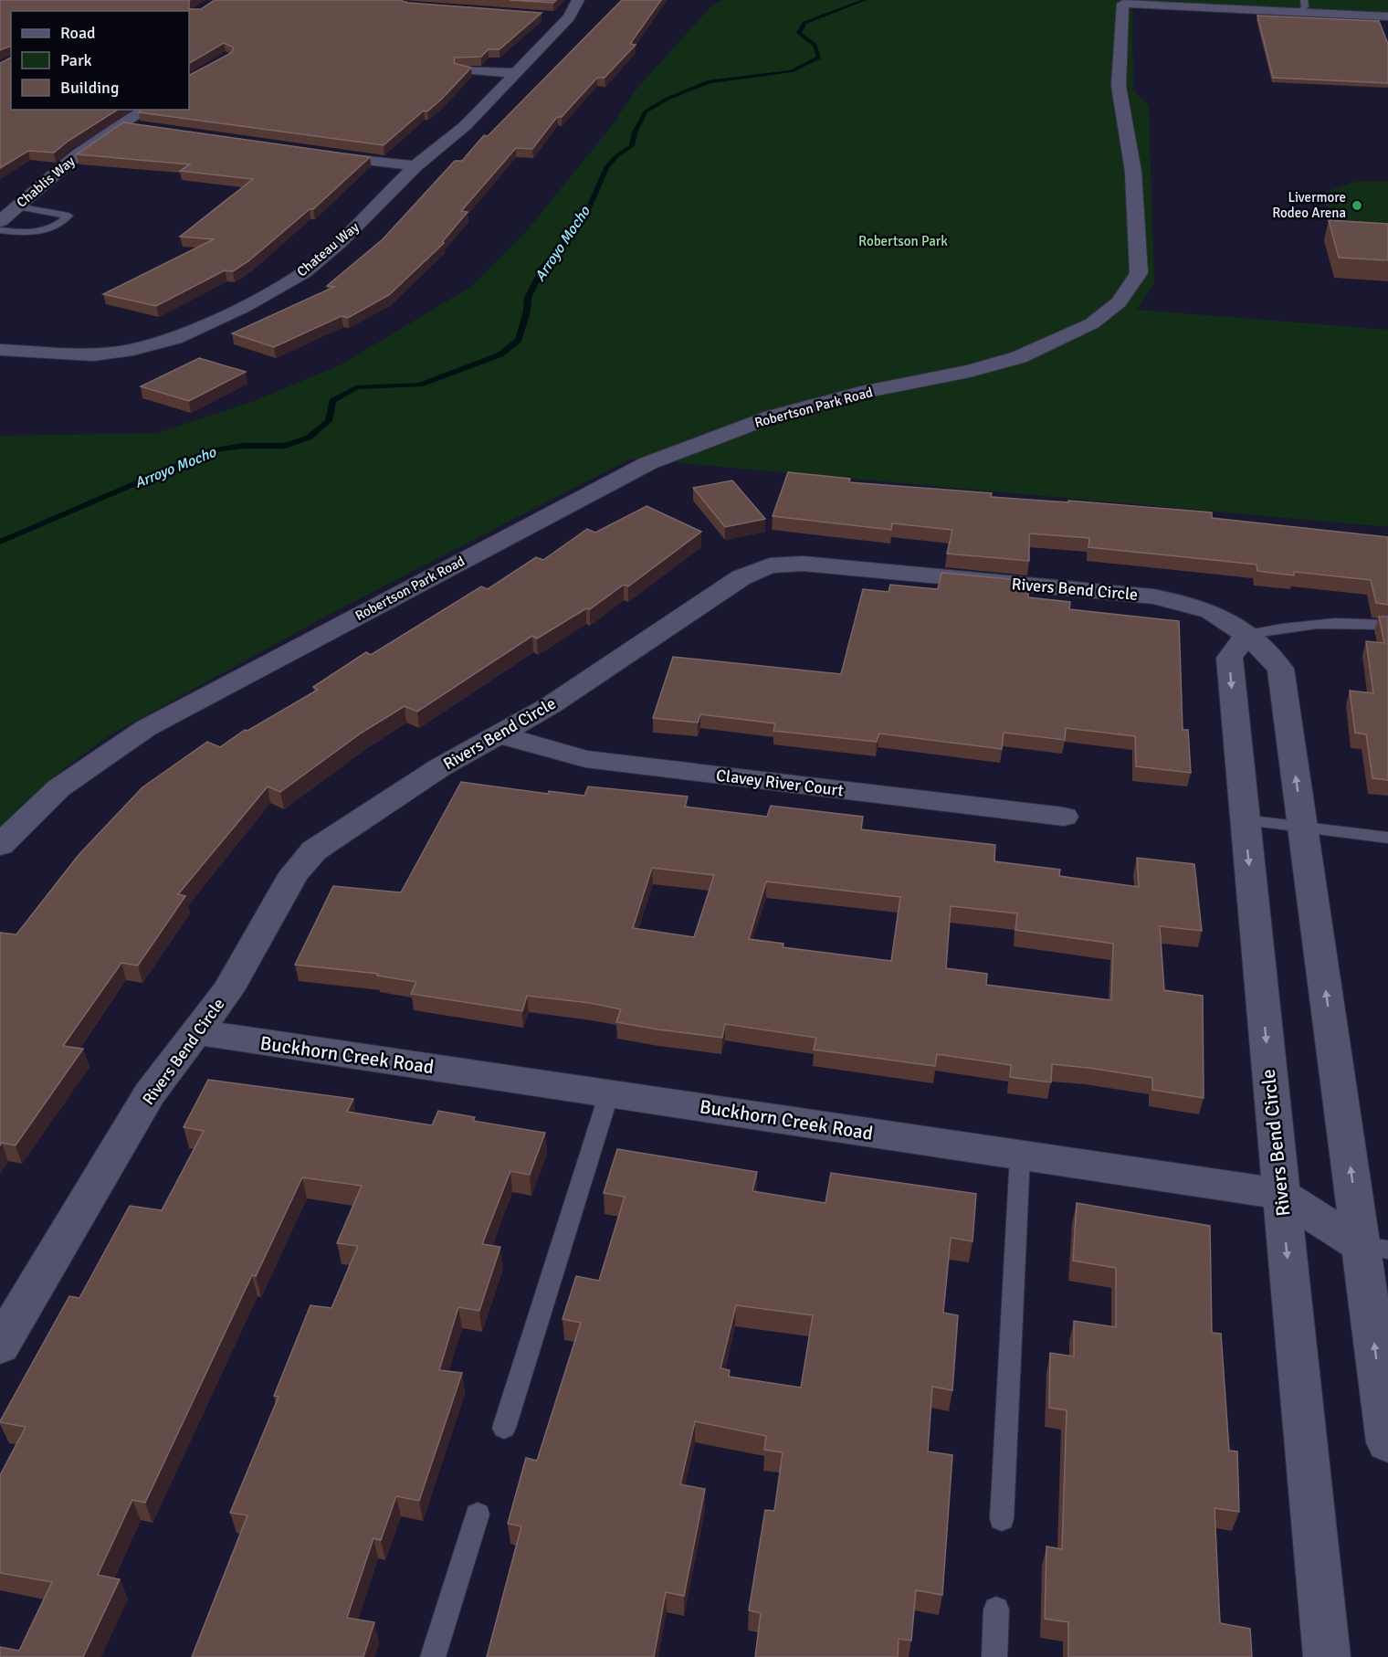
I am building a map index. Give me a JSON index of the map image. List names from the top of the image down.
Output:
{
  "streets": {
    "street": [
      "Chablis Way",
      "Chateau Way",
      "Robertson Park Road",
      "Rivers Bend Circle",
      "Clavey River Court",
      "Buckhorn Creek Road"
    ]
  },
  "crossings": [
    ["Rivers Bend Circle", "Clavey River Court"],
    ["Rivers Bend Circle", "Buckhorn Creek Road"]
  ],
  "water": ["Arroyo Mocho"],
  "parks": ["Robertson Park"],
  "places": ["Livermore Rodeo Arena"],
  "legend": ["Road", "Park", "Building"]
}
